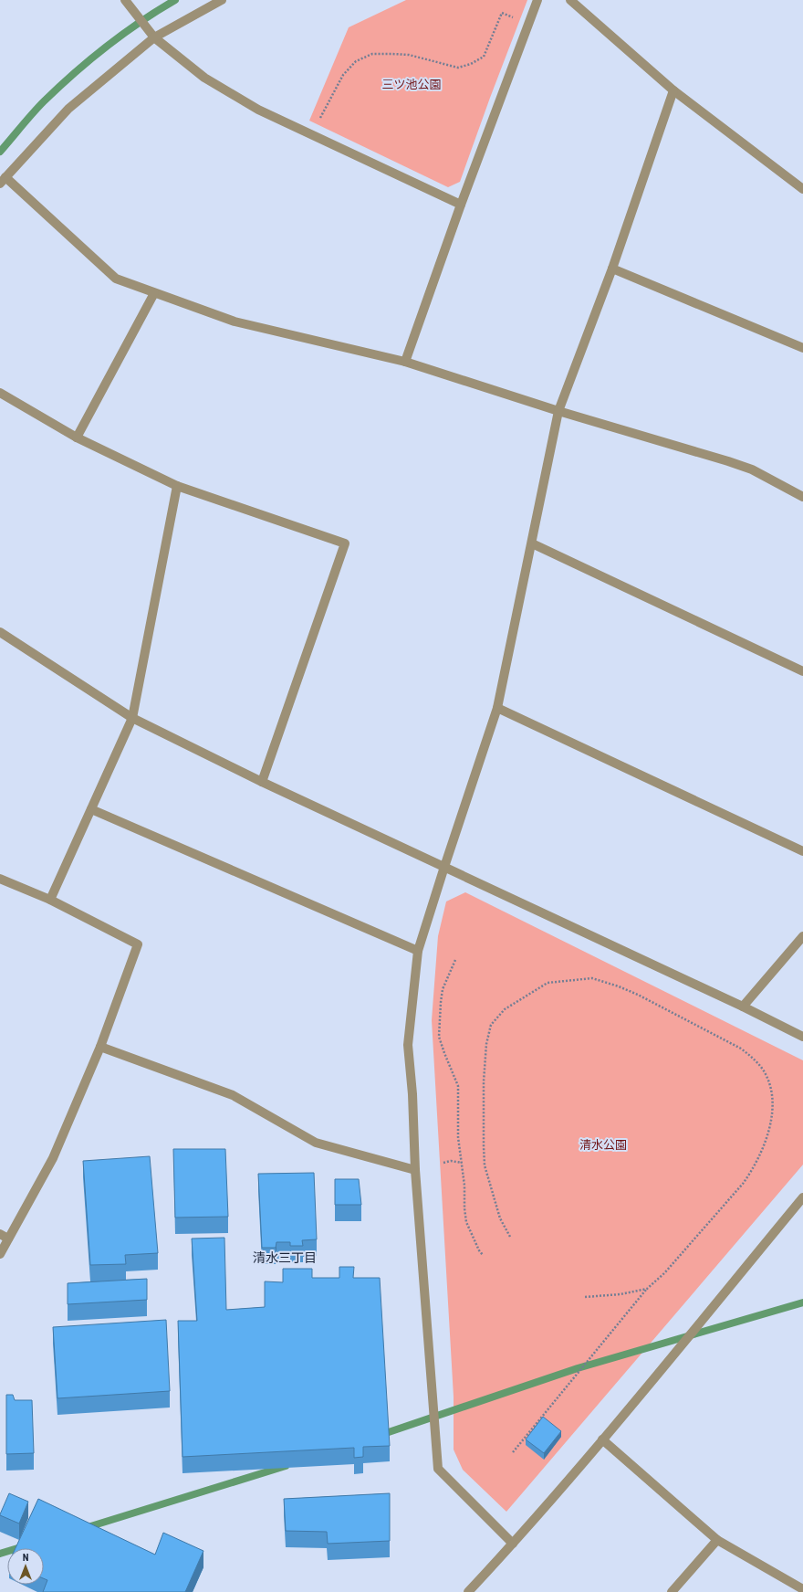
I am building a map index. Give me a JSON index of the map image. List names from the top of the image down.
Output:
{
  "districts": ["清水三丁目"],
  "parks": ["三ツ池公園", "清水公園"],
  "north": "top"
}
